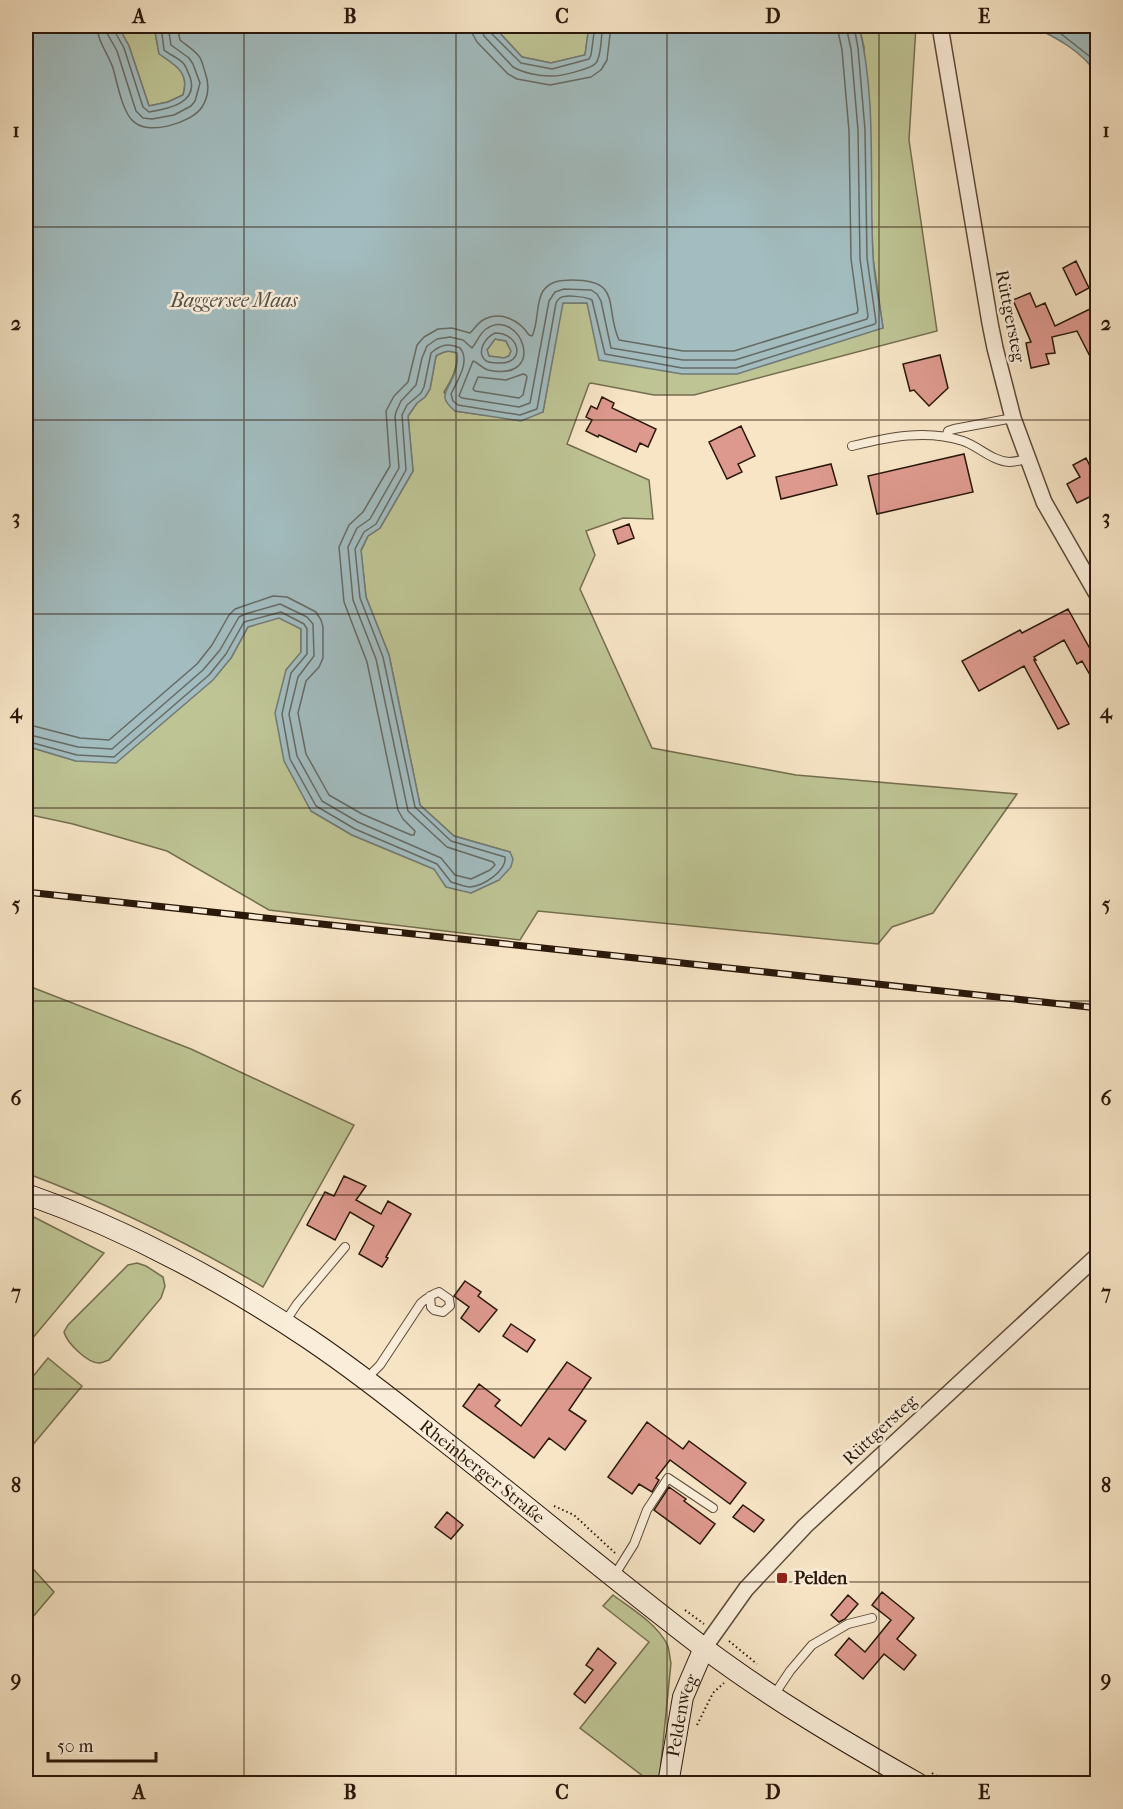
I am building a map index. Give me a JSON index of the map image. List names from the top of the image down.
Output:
{
  "streets": {
    "main road": ["Rheinberger Straße", "Peldenweg"],
    "street": ["Rüttgersteg"]
  },
  "crossings": [
    ["Rüttgersteg", "Rheinberger Straße"],
    ["Rüttgersteg", "Peldenweg"],
    ["Rheinberger Straße", "Peldenweg"]
  ],
  "water": ["Baggersee Maas"],
  "places": {
    "transit": ["Pelden"]
  },
  "scale_bar": "50 m",
  "grid": {
    "columns": [
      "A",
      "B",
      "C",
      "D",
      "E"
    ],
    "rows": [
      "1",
      "2",
      "3",
      "4",
      "5",
      "6",
      "7",
      "8",
      "9"
    ]
  }
}
